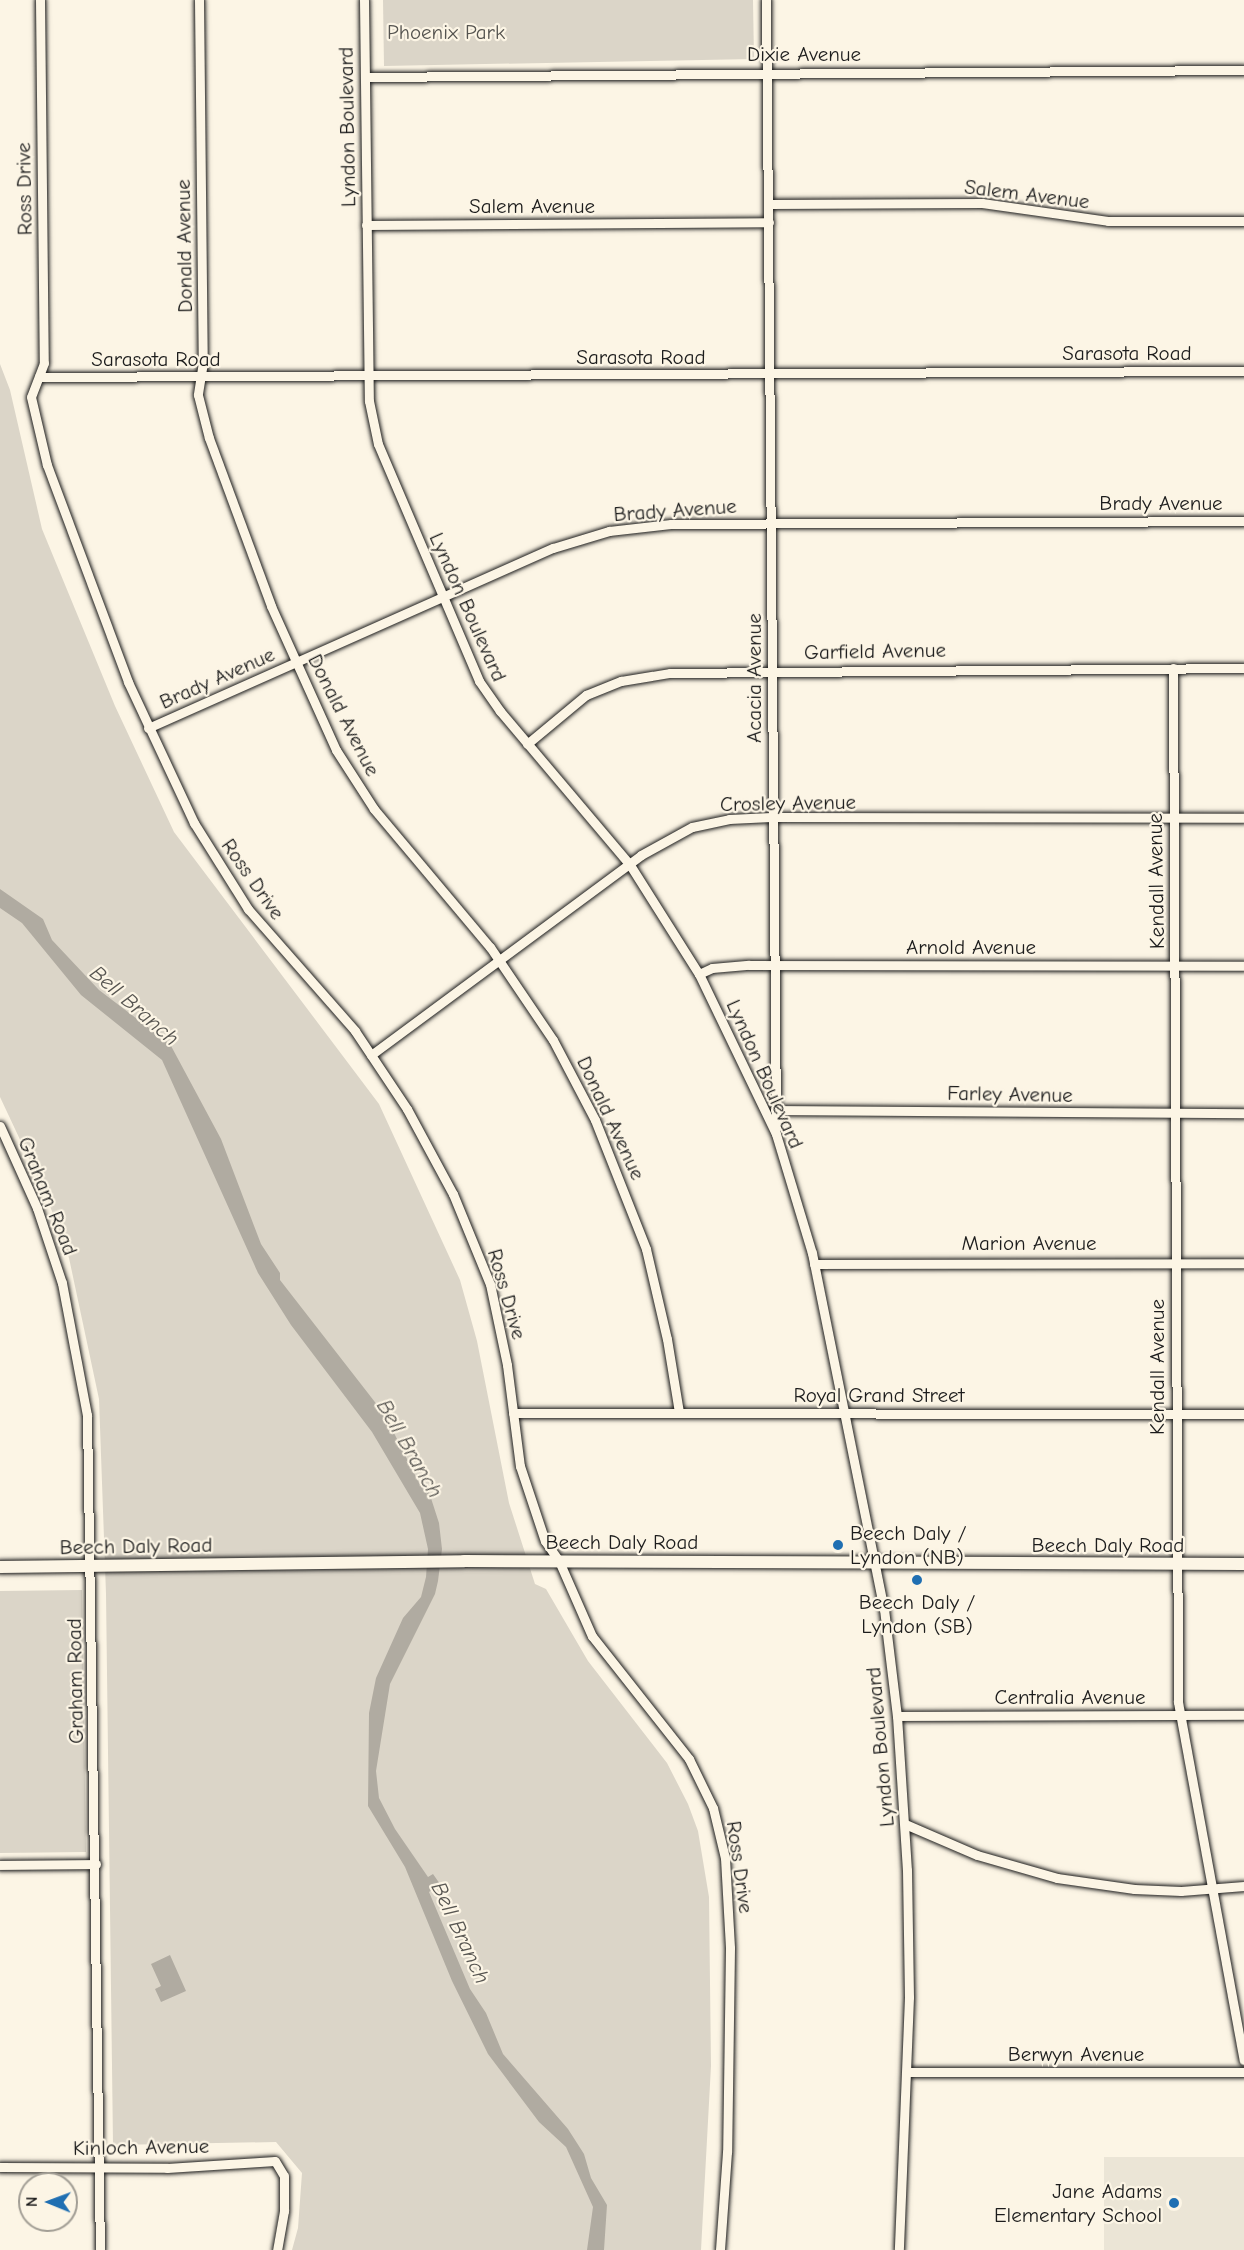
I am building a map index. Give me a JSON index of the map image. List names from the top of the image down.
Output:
{
  "streets": {
    "main road": ["Beech Daly Road"],
    "street": [
      "Dixie Avenue",
      "Lyndon Boulevard",
      "Ross Drive",
      "Salem Avenue",
      "Donald Avenue",
      "Sarasota Road",
      "Brady Avenue",
      "Garfield Avenue",
      "Acacia Avenue",
      "Crosley Avenue",
      "Kendall Avenue",
      "Arnold Avenue",
      "Farley Avenue",
      "Graham Road",
      "Marion Avenue",
      "Royal Grand Street",
      "Centralia Avenue",
      "Berwyn Avenue",
      "Kinloch Avenue"
    ]
  },
  "crossings": [
    ["Dixie Avenue", "Lyndon Boulevard"],
    ["Lyndon Boulevard", "Salem Avenue"],
    ["Lyndon Boulevard", "Sarasota Road"],
    ["Lyndon Boulevard", "Brady Avenue"],
    ["Lyndon Boulevard", "Garfield Avenue"],
    ["Lyndon Boulevard", "Acacia Avenue"],
    ["Lyndon Boulevard", "Crosley Avenue"],
    ["Lyndon Boulevard", "Arnold Avenue"],
    ["Lyndon Boulevard", "Marion Avenue"],
    ["Lyndon Boulevard", "Royal Grand Street"],
    ["Lyndon Boulevard", "Beech Daly Road"],
    ["Lyndon Boulevard", "Centralia Avenue"],
    ["Lyndon Boulevard", "Berwyn Avenue"],
    ["Ross Drive", "Sarasota Road"],
    ["Ross Drive", "Brady Avenue"],
    ["Ross Drive", "Crosley Avenue"],
    ["Ross Drive", "Royal Grand Street"],
    ["Ross Drive", "Beech Daly Road"],
    ["Salem Avenue", "Acacia Avenue"],
    ["Donald Avenue", "Sarasota Road"],
    ["Donald Avenue", "Brady Avenue"],
    ["Donald Avenue", "Crosley Avenue"],
    ["Donald Avenue", "Royal Grand Street"],
    ["Sarasota Road", "Acacia Avenue"],
    ["Brady Avenue", "Acacia Avenue"],
    ["Garfield Avenue", "Acacia Avenue"],
    ["Garfield Avenue", "Kendall Avenue"],
    ["Acacia Avenue", "Crosley Avenue"],
    ["Acacia Avenue", "Arnold Avenue"],
    ["Acacia Avenue", "Farley Avenue"],
    ["Crosley Avenue", "Kendall Avenue"],
    ["Kendall Avenue", "Arnold Avenue"],
    ["Kendall Avenue", "Farley Avenue"],
    ["Kendall Avenue", "Marion Avenue"],
    ["Kendall Avenue", "Royal Grand Street"],
    ["Kendall Avenue", "Beech Daly Road"],
    ["Kendall Avenue", "Centralia Avenue"],
    ["Graham Road", "Beech Daly Road"],
    ["Graham Road", "Kinloch Avenue"]
  ],
  "water": ["Bell Branch"],
  "parks": ["Phoenix Park"],
  "places": ["Beech Daly / Lyndon (NB)", "Beech Daly / Lyndon (SB)", "Jane Adams Elementary School"],
  "north": "left"
}
